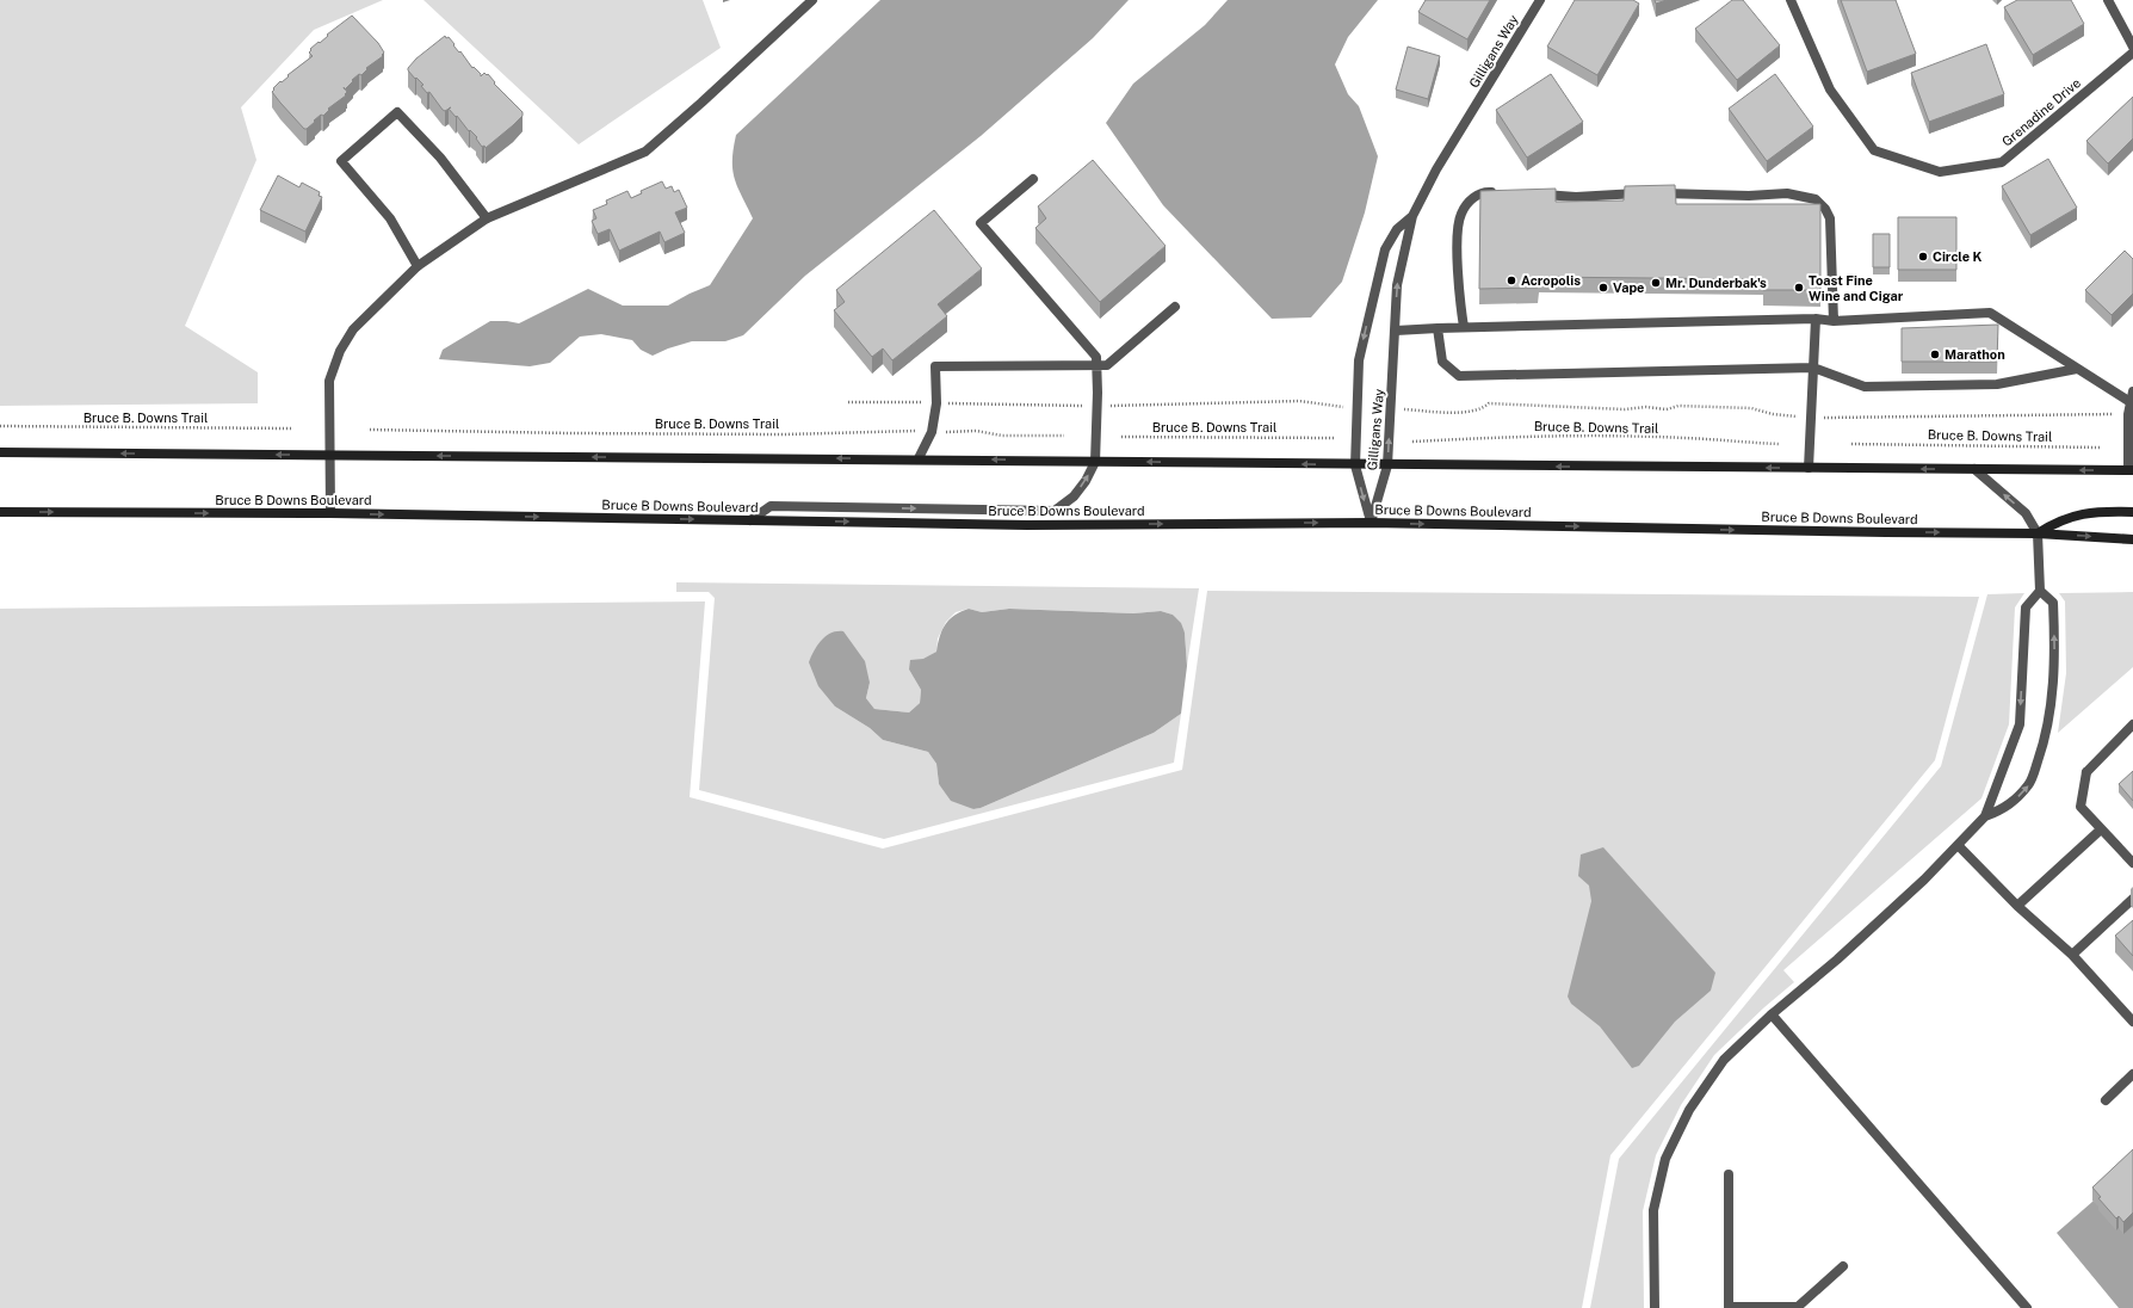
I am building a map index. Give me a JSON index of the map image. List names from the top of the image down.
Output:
{
  "streets": {
    "main road": ["Bruce B Downs Boulevard"],
    "street": ["Gilligans Way", "Grenadine Drive"],
    "path": ["Bruce B. Downs Trail"]
  },
  "crossings": [
    ["Gilligans Way", "Bruce B Downs Boulevard"]
  ],
  "places": [
    "Circle K",
    "Acropolis",
    "Mr. Dunderbak's",
    "Vape",
    "Toast Fine Wine and Cigar",
    "Marathon"
  ]
}
